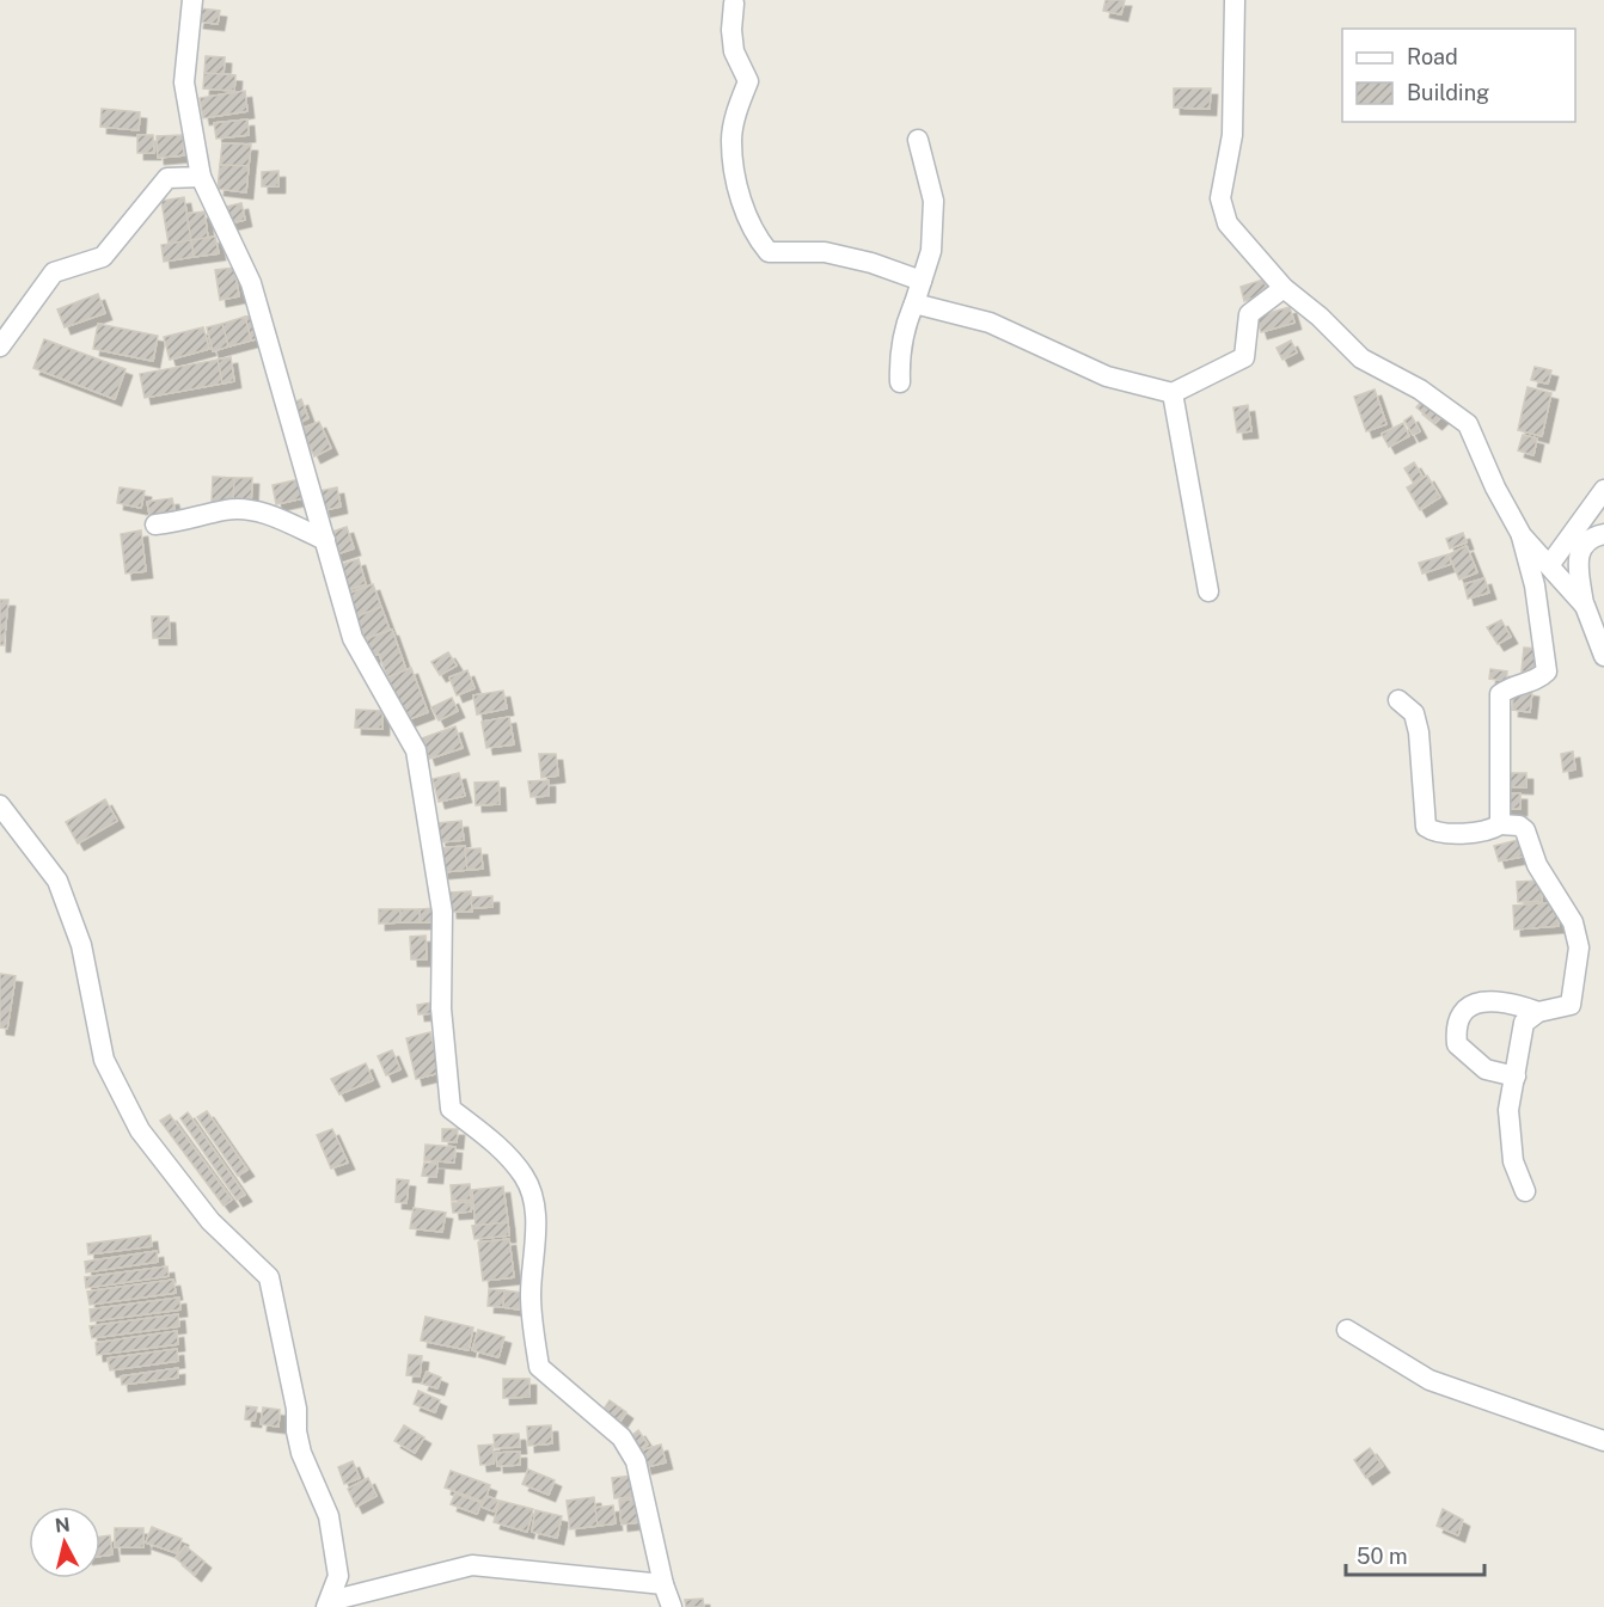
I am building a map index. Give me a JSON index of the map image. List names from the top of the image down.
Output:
{
  "legend": ["Road", "Building"],
  "scale_bar": "50 m",
  "north": "top"
}
